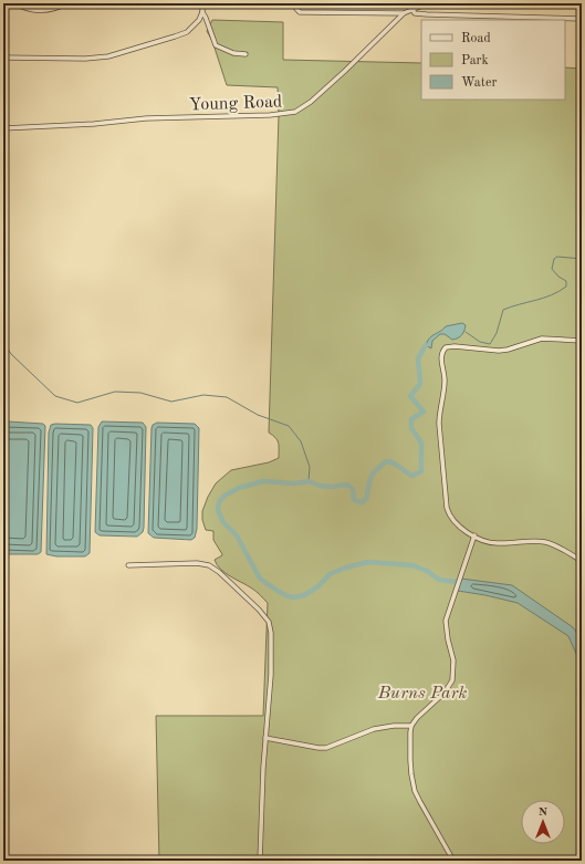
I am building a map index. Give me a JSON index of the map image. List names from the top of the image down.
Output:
{
  "streets": {
    "street": ["Young Road"]
  },
  "parks": ["Burns Park"],
  "legend": ["Road", "Park", "Water"],
  "north": "top"
}
